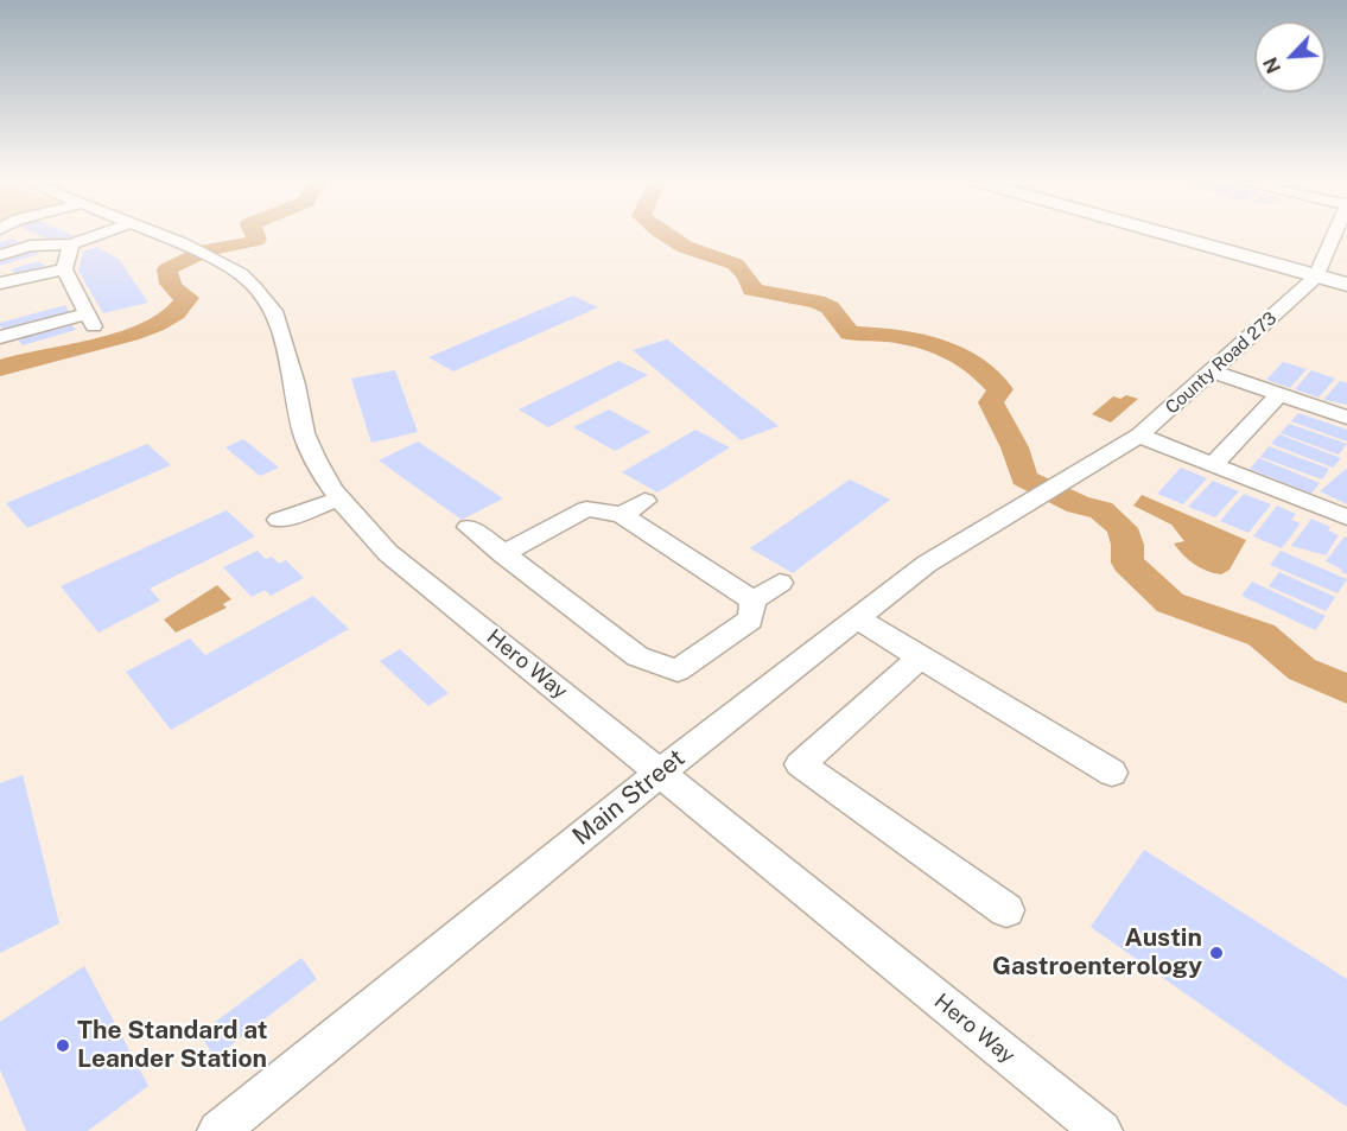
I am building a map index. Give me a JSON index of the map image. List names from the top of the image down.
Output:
{
  "streets": {
    "street": ["County Road 273", "Hero Way", "Main Street"]
  },
  "crossings": [
    ["County Road 273", "Main Street"],
    ["Hero Way", "Main Street"]
  ],
  "places": ["Austin Gastroenterology", "The Standard at Leander Station"],
  "north": "bottom left"
}
